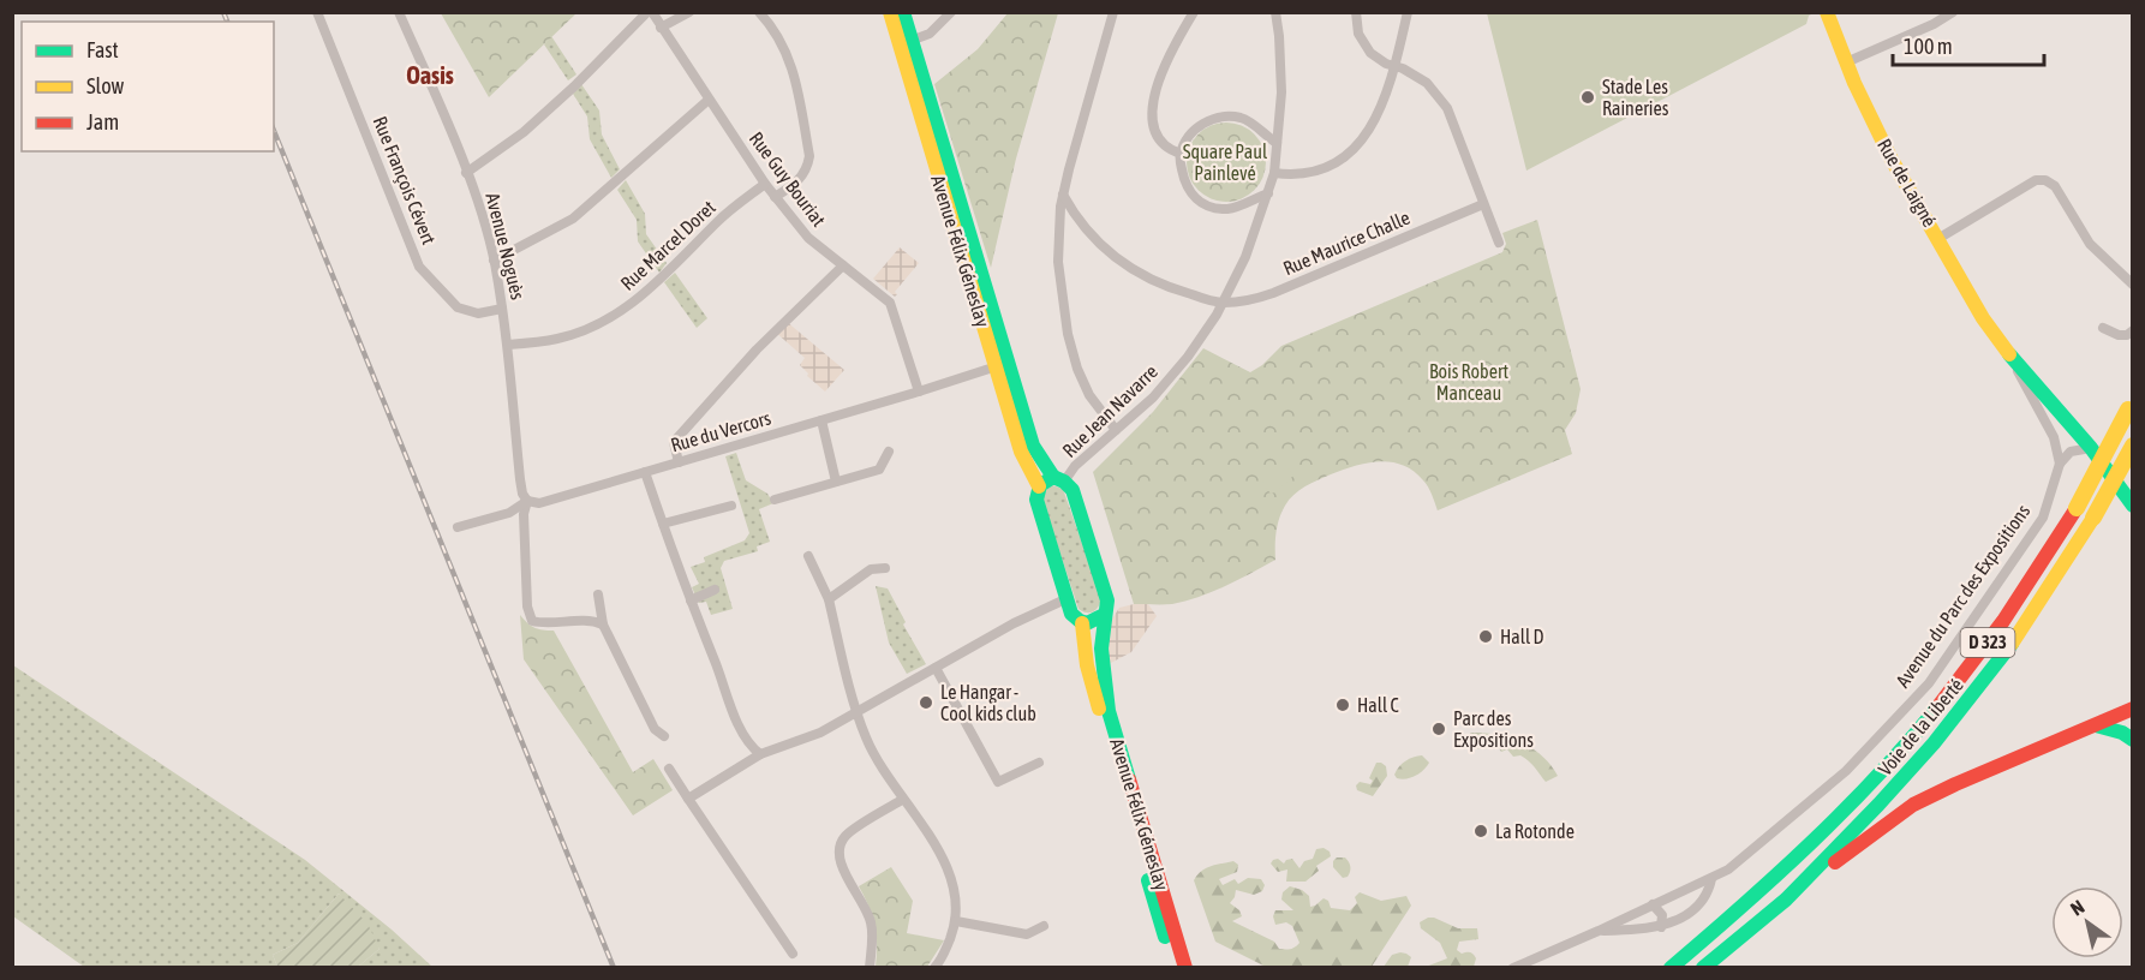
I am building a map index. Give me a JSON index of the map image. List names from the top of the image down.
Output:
{
  "streets": {
    "main road": [
      "Rue de Laigné",
      "Avenue Félix Géneslay",
      "D 323",
      "Voie de la Liberté"
    ],
    "street": [
      "Rue Guy Bouriat",
      "Rue François Cévert",
      "Rue Maurice Challe",
      "Rue Marcel Doret",
      "Avenue Noguès",
      "Rue Jean Navarre",
      "Rue du Vercors",
      "Avenue du Parc des Expositions"
    ]
  },
  "crossings": [
    ["Rue Guy Bouriat", "Rue Marcel Doret"],
    ["Rue Guy Bouriat", "Rue du Vercors"],
    ["Rue François Cévert", "Avenue Noguès"],
    ["Rue Maurice Challe", "Rue Jean Navarre"],
    ["Rue Marcel Doret", "Avenue Noguès"],
    ["Avenue Noguès", "Rue du Vercors"],
    ["Avenue Félix Géneslay", "Rue Jean Navarre"],
    ["Avenue Félix Géneslay", "Rue du Vercors"]
  ],
  "districts": ["Oasis"],
  "parks": ["Square Paul Painlevé", "Bois Robert Manceau"],
  "places": [
    "Stade Les Raineries",
    "Hall D",
    "Le Hangar - Cool kids club",
    "Hall C",
    "Parc des Expositions",
    "La Rotonde"
  ],
  "legend": ["Fast", "Slow", "Jam"],
  "scale_bar": "100 m",
  "north": "top left"
}
